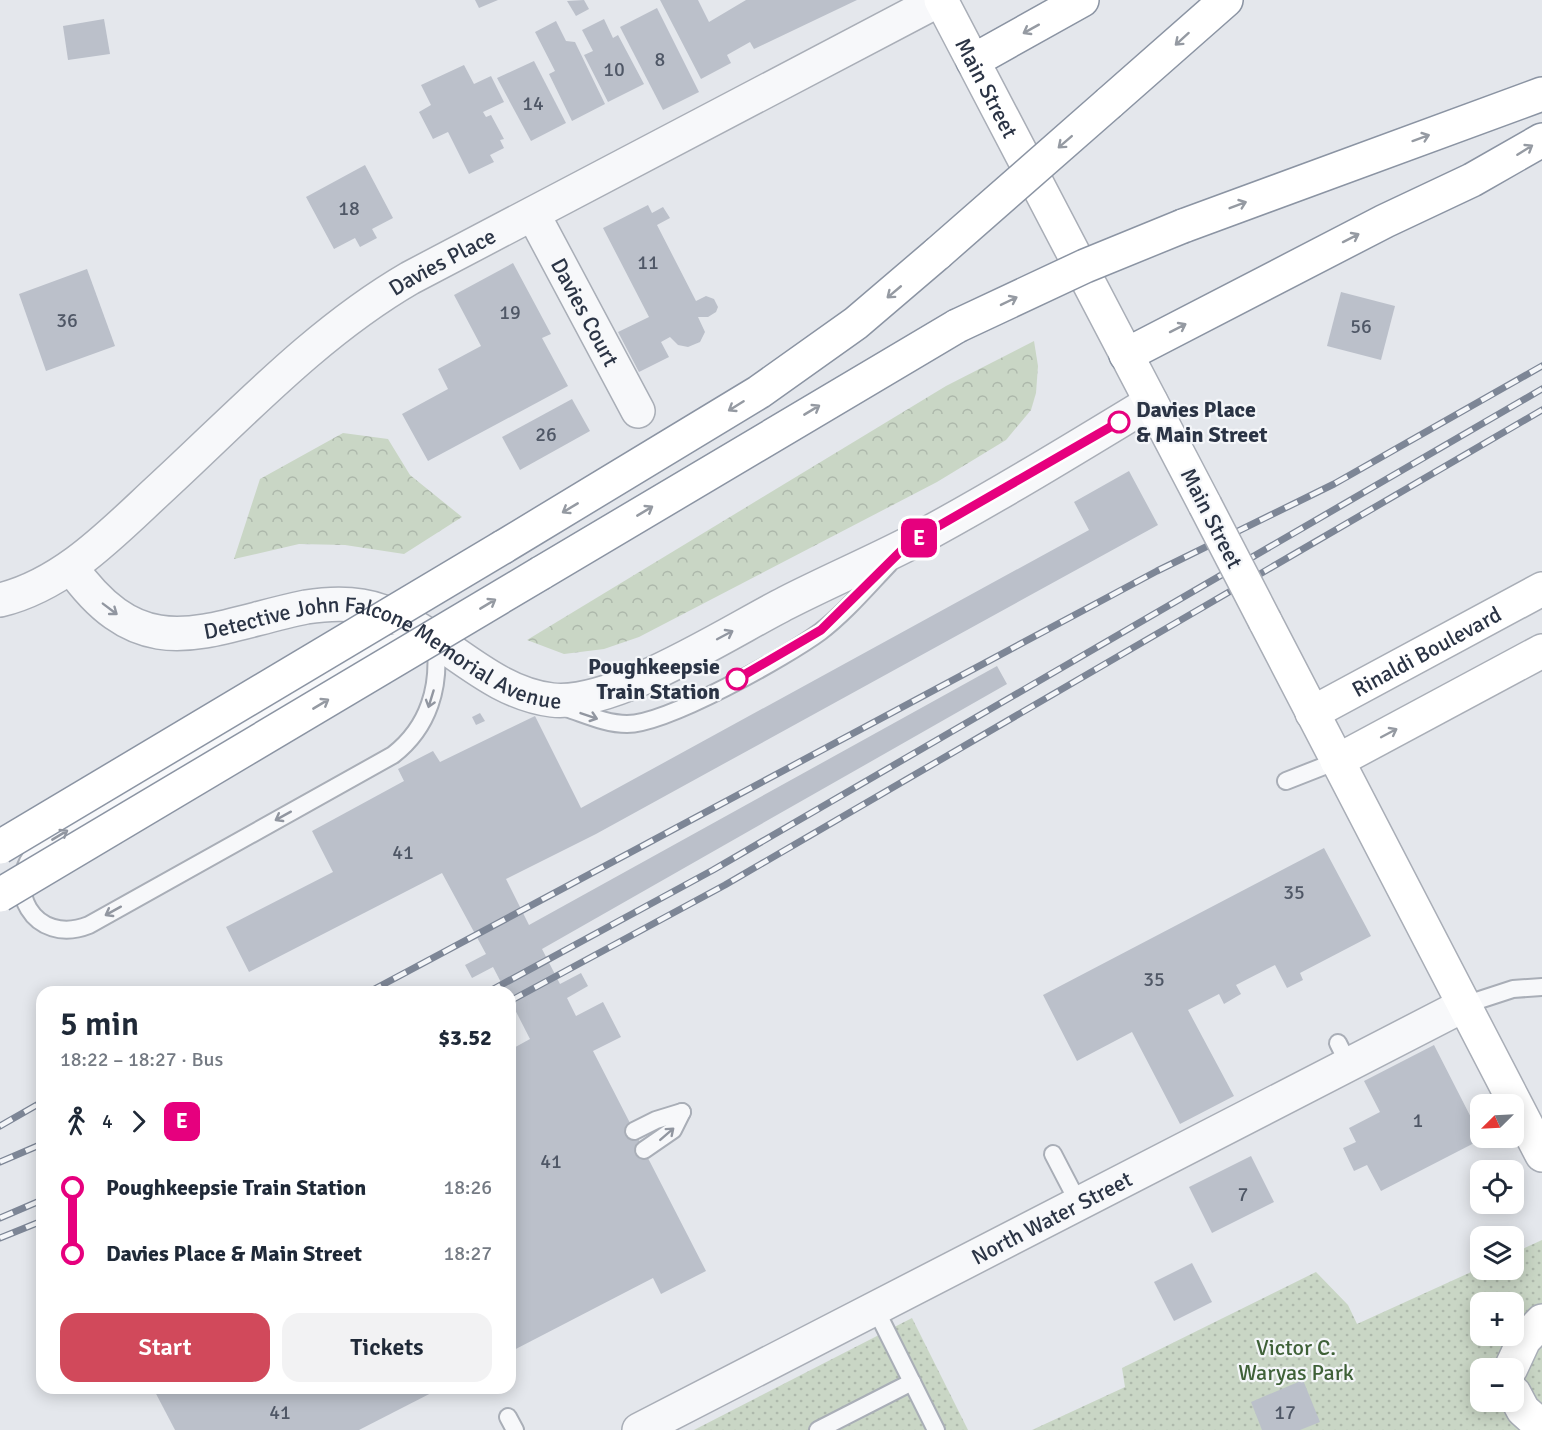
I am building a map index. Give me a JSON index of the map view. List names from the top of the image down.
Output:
{
  "streets": {
    "main road": ["Main Street", "Rinaldi Boulevard"],
    "street": [
      "Davies Place",
      "Davies Court",
      "Detective John Falcone Memorial Avenue",
      "North Water Street"
    ]
  },
  "crossings": [
    ["Main Street", "Davies Place"],
    ["Main Street", "Rinaldi Boulevard"],
    ["Main Street", "Detective John Falcone Memorial Avenue"],
    ["Main Street", "North Water Street"],
    ["Davies Place", "Davies Court"],
    ["Davies Place", "Detective John Falcone Memorial Avenue"]
  ],
  "one_way": ["Detective John Falcone Memorial Avenue"],
  "parks": ["Victor C. Waryas Park"],
  "places": ["Davies Place & Main Street", "Poughkeepsie Train Station"],
  "lines": ["bus line E"],
  "house_numbers": [
    "8",
    "10",
    "14",
    "18",
    "11",
    "19",
    "36",
    "56",
    "26",
    "41",
    "35",
    "35",
    "1",
    "41",
    "7",
    "41",
    "17"
  ],
  "north": "bottom left",
  "page": {
    "on_map": "E",
    "heading": ["5 min", "18:22 – 18:27 · Bus", "$3.52"],
    "legs": ["4", "E"],
    "map_buttons": ["+", "−"],
    "list": [
      {
        "name": "Poughkeepsie Train Station",
        "value": "18:26"
      },
      {
        "name": "Davies Place & Main Street",
        "value": "18:27"
      }
    ],
    "buttons": ["Start", "Tickets"]
  }
}
